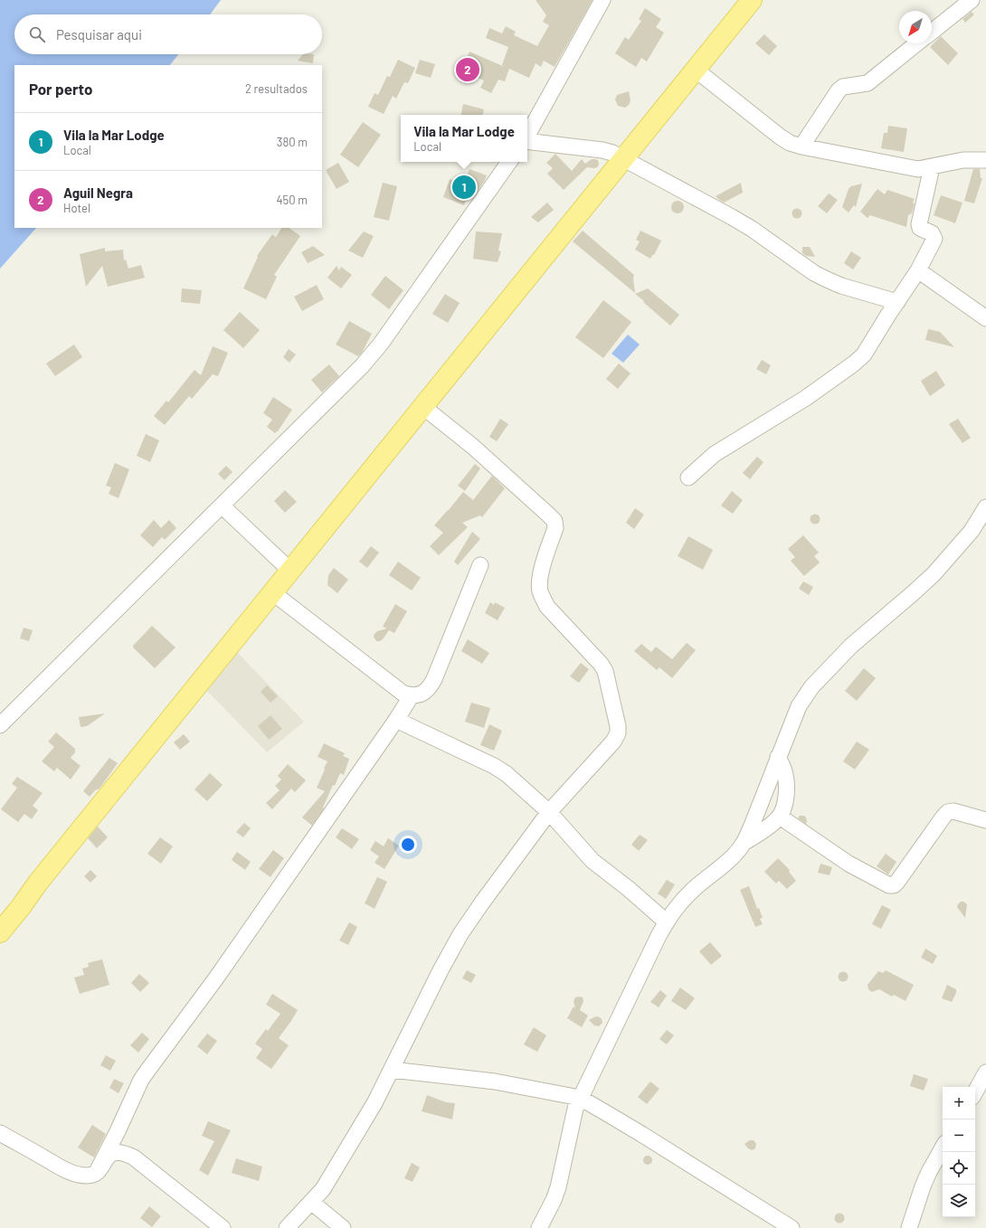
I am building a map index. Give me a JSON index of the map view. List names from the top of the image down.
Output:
{
  "north": "bottom left",
  "page": {
    "search": "Pesquisar aqui",
    "pins": ["2", "1"],
    "heading": ["Por perto", "2 resultados"],
    "list": [
      {
        "mark": "1",
        "name": "Vila la Mar Lodge",
        "note": "Local",
        "value": "380 m"
      },
      {
        "mark": "2",
        "name": "Aguil Negra",
        "note": "Hotel",
        "value": "450 m"
      }
    ],
    "popup": ["Vila la Mar Lodge", "Local"],
    "map_buttons": ["+", "−"]
  }
}
